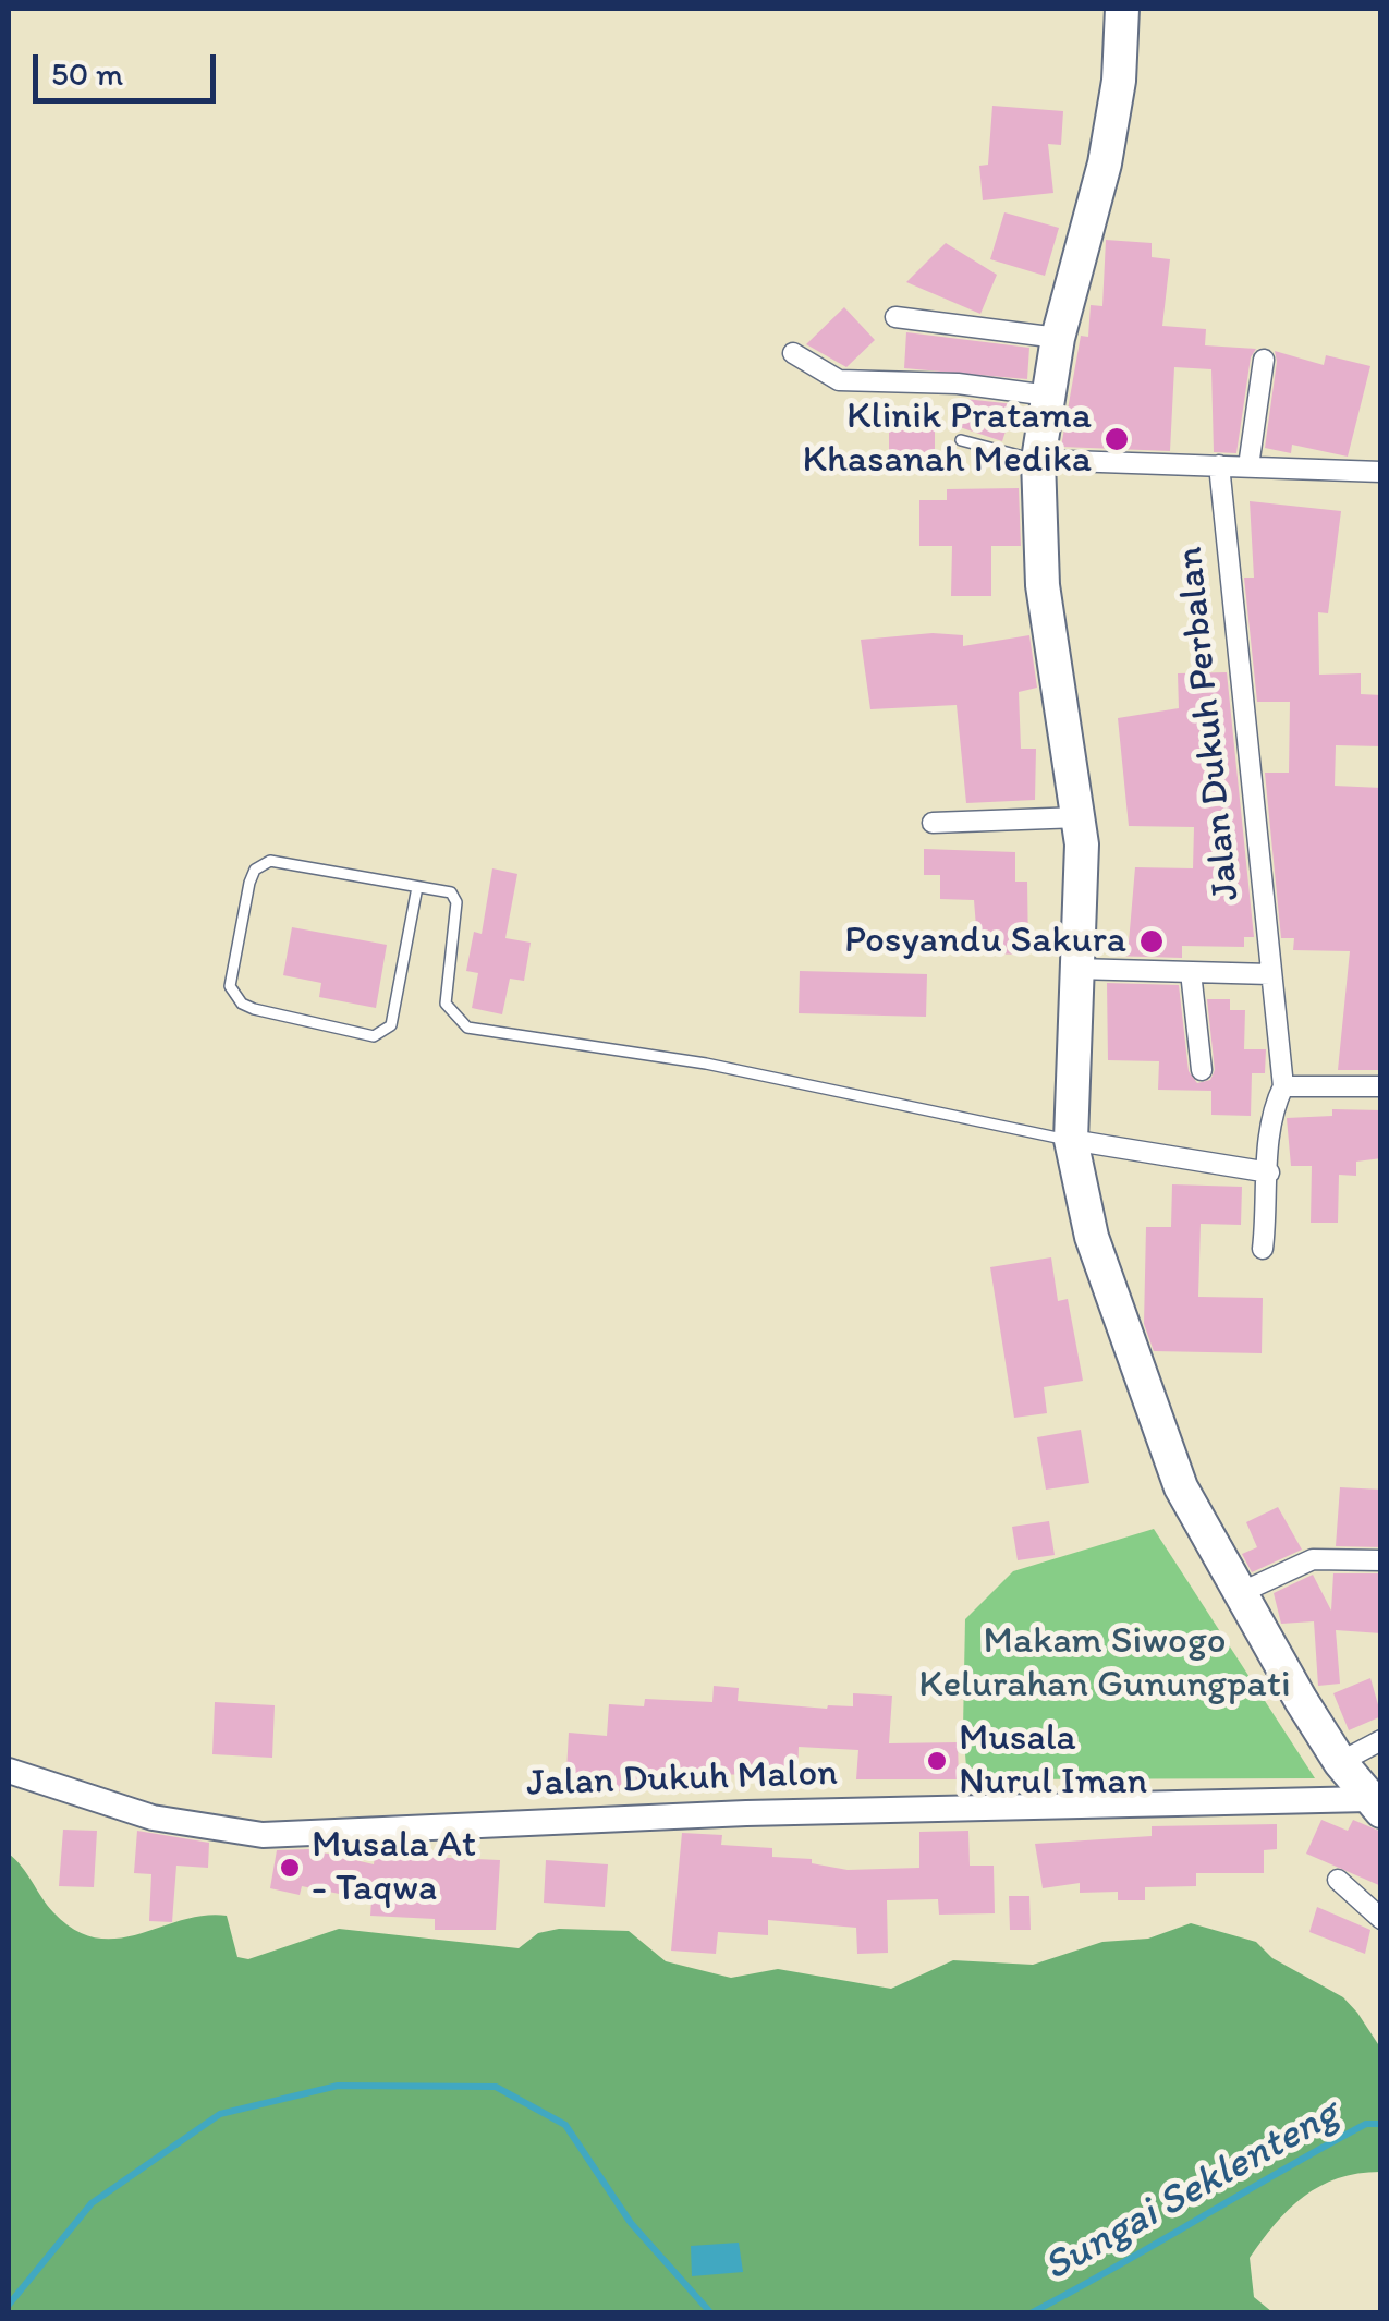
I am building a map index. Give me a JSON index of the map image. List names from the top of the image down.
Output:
{
  "streets": {
    "street": ["Jalan Dukuh Perbalan", "Jalan Dukuh Malon"]
  },
  "water": ["Sungai Seklenteng"],
  "parks": ["Makam Siwogo Kelurahan Gunungpati"],
  "places": [
    "Klinik Pratama Khasanah Medika",
    "Posyandu Sakura",
    "Musala Nurul Iman",
    "Musala At - Taqwa"
  ],
  "scale_bar": "50 m"
}
